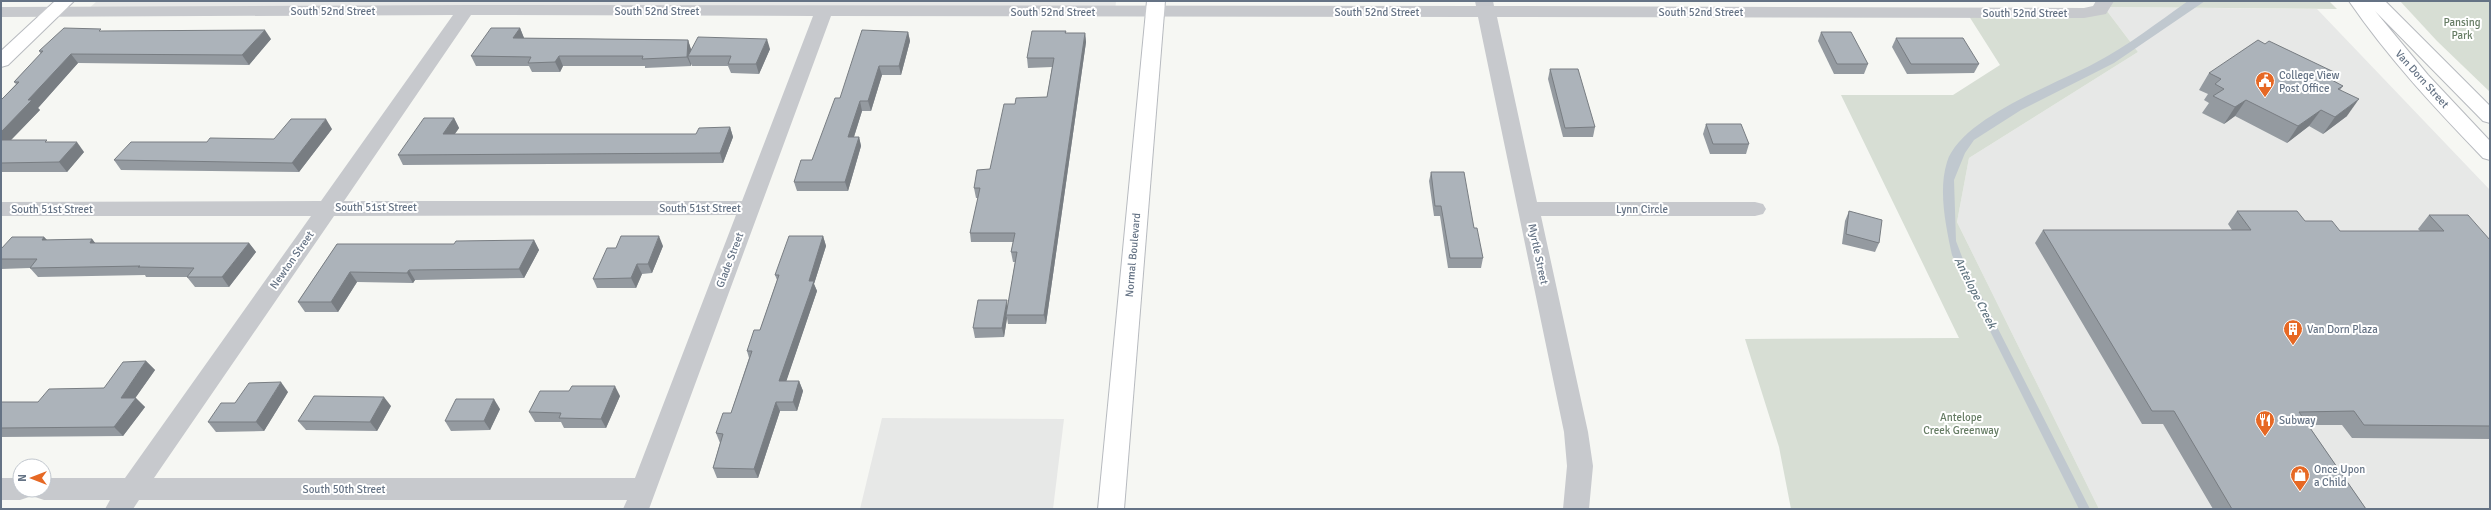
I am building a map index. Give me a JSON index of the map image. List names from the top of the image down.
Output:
{
  "streets": {
    "main road": ["Van Dorn Street", "Normal Boulevard"],
    "street": [
      "South 52nd Street",
      "South 51st Street",
      "Lynn Circle",
      "Myrtle Street",
      "Newton Street",
      "Glade Street",
      "South 50th Street"
    ]
  },
  "crossings": [
    ["South 52nd Street", "Myrtle Street"],
    ["South 52nd Street", "Normal Boulevard"],
    ["South 52nd Street", "Newton Street"],
    ["South 52nd Street", "Glade Street"],
    ["South 51st Street", "Newton Street"],
    ["South 51st Street", "Glade Street"],
    ["Lynn Circle", "Myrtle Street"],
    ["Newton Street", "South 50th Street"],
    ["Glade Street", "South 50th Street"]
  ],
  "water": ["Antelope Creek"],
  "parks": ["Pansing Park", "Antelope Creek Greenway"],
  "places": {
    "public building": ["College View Post Office"],
    "building": ["Van Dorn Plaza"],
    "restaurant": ["Subway"],
    "shop": ["Once Upon a Child"]
  },
  "north": "left"
}
